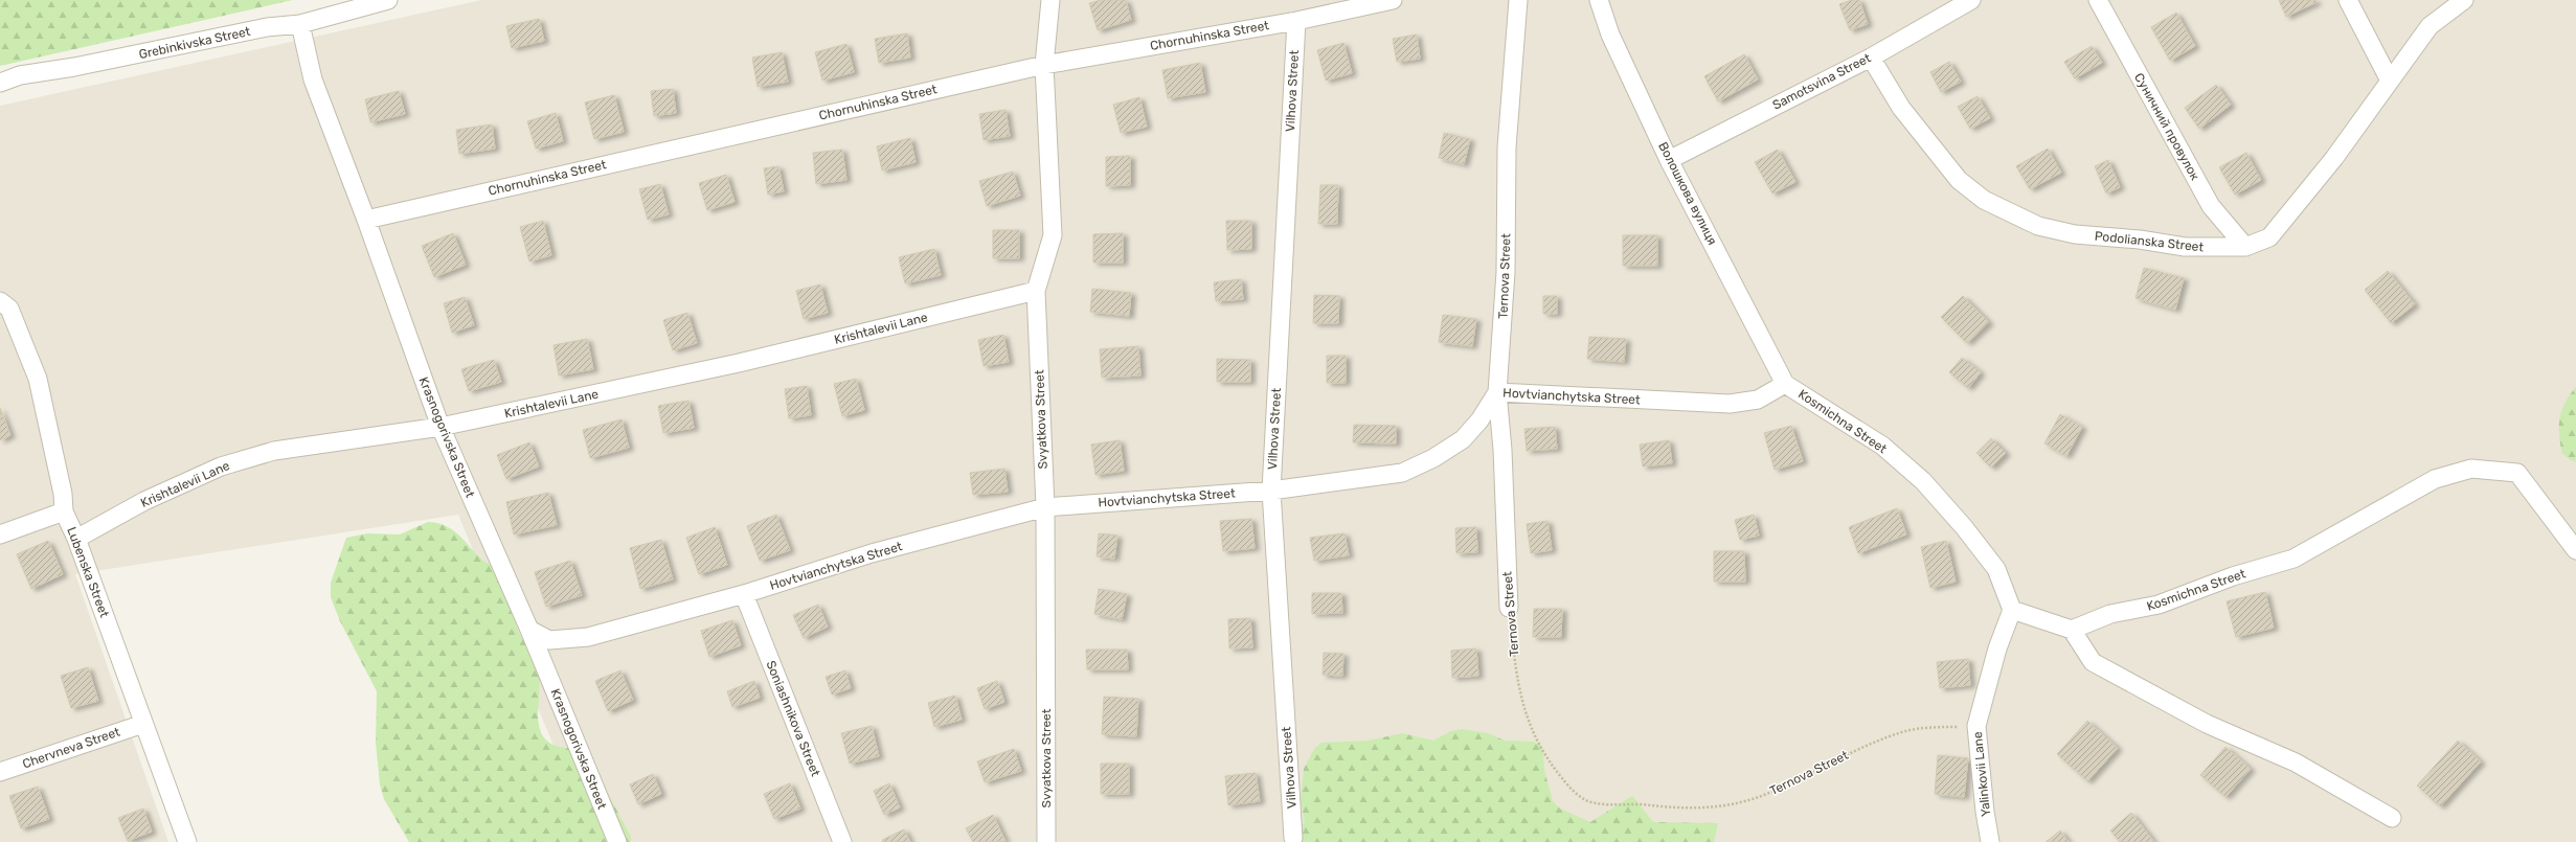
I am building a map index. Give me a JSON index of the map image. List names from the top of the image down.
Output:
{
  "streets": {
    "street": [
      "Chornuhinska Street",
      "Grebinkivska Street",
      "Samotsvina Street",
      "Vilhova Street",
      "Суничний провулок",
      "Волошкова вулиця",
      "Podolianska Street",
      "Ternova Street",
      "Krishtalevii Lane",
      "Hovtvianchytska Street",
      "Svyatkova Street",
      "Kosmichna Street",
      "Krasnogorivska Street",
      "Lubenska Street",
      "Soniashnikova Street",
      "Chervneva Street",
      "Yalinkovii Lane"
    ]
  },
  "crossings": [
    ["Chornuhinska Street", "Vilhova Street"],
    ["Chornuhinska Street", "Svyatkova Street"],
    ["Chornuhinska Street", "Krasnogorivska Street"],
    ["Grebinkivska Street", "Krasnogorivska Street"],
    ["Samotsvina Street", "Волошкова вулиця"],
    ["Samotsvina Street", "Podolianska Street"],
    ["Vilhova Street", "Hovtvianchytska Street"],
    ["Суничний провулок", "Podolianska Street"],
    ["Волошкова вулиця", "Hovtvianchytska Street"],
    ["Волошкова вулиця", "Kosmichna Street"],
    ["Ternova Street", "Hovtvianchytska Street"],
    ["Ternova Street", "Yalinkovii Lane"],
    ["Krishtalevii Lane", "Svyatkova Street"],
    ["Krishtalevii Lane", "Krasnogorivska Street"],
    ["Krishtalevii Lane", "Lubenska Street"],
    ["Hovtvianchytska Street", "Svyatkova Street"],
    ["Hovtvianchytska Street", "Kosmichna Street"],
    ["Hovtvianchytska Street", "Krasnogorivska Street"],
    ["Hovtvianchytska Street", "Soniashnikova Street"],
    ["Kosmichna Street", "Yalinkovii Lane"],
    ["Lubenska Street", "Chervneva Street"]
  ]
}
